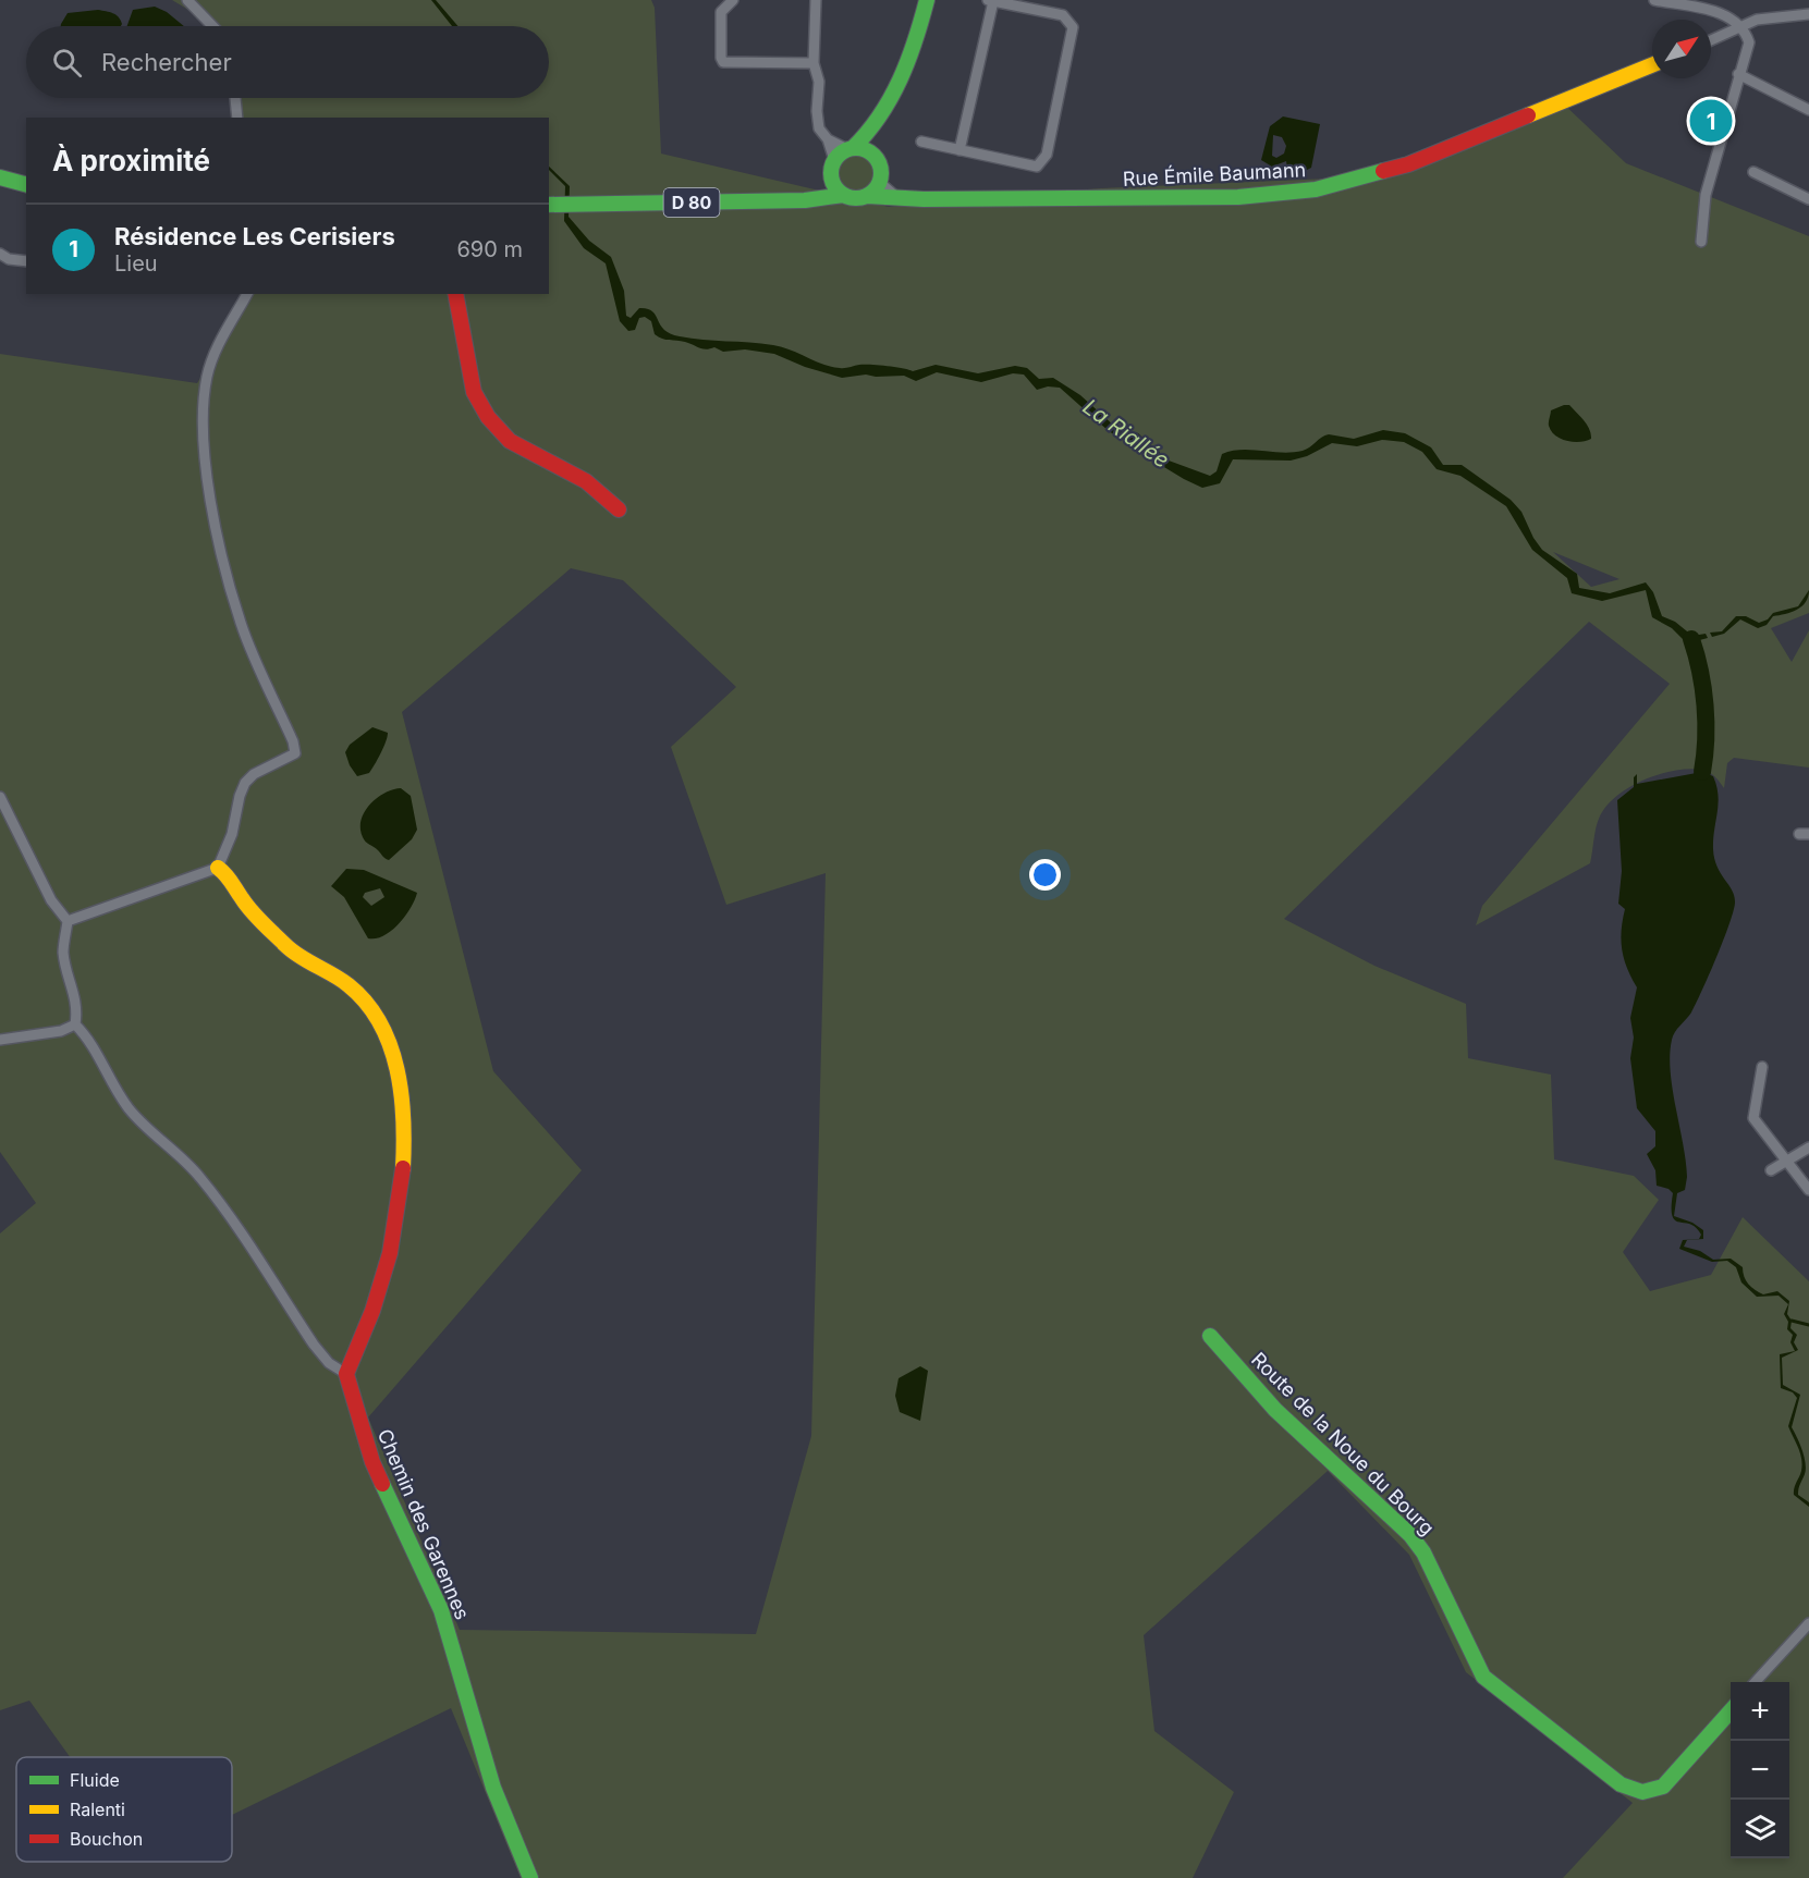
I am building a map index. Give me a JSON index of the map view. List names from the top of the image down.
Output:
{
  "streets": {
    "street": [
      "Rue Émile Baumann",
      "D 80",
      "Route de la Noue du Bourg",
      "Chemin des Garennes"
    ]
  },
  "crossings": [
    ["Rue Émile Baumann", "D 80"]
  ],
  "water": ["La Riallée"],
  "legend": ["Fluide", "Ralenti", "Bouchon"],
  "north": "top right",
  "page": {
    "search": "Rechercher",
    "pins": "1",
    "heading": "À proximité",
    "list": [
      {
        "mark": "1",
        "name": "Résidence Les Cerisiers",
        "note": "Lieu",
        "value": "690 m"
      }
    ],
    "map_buttons": ["+", "−"]
  }
}
